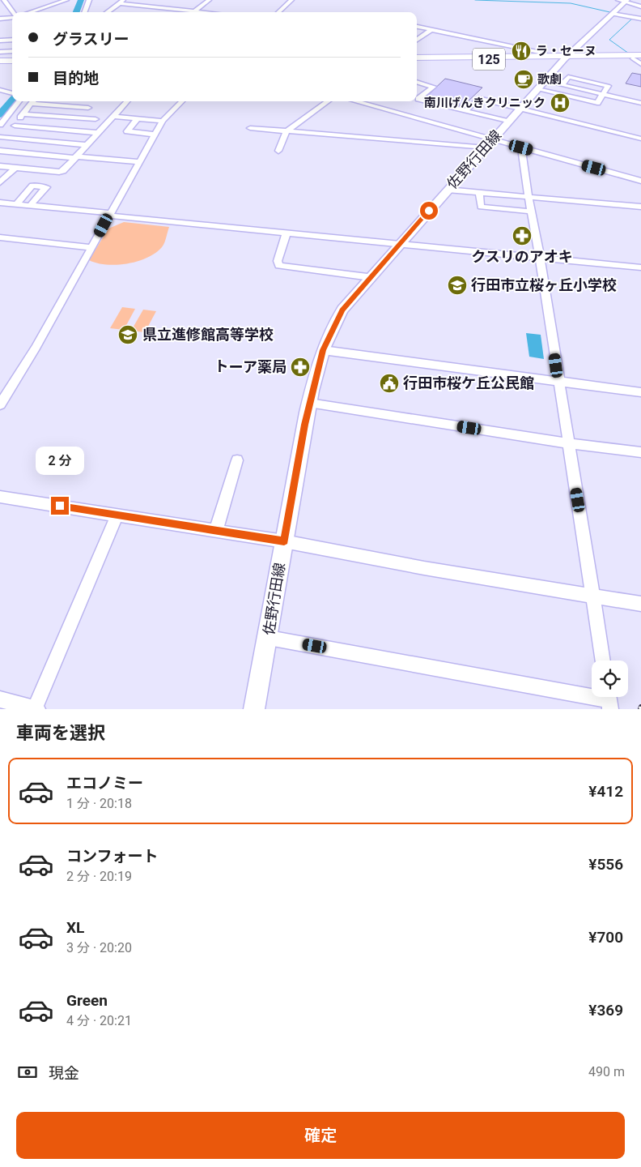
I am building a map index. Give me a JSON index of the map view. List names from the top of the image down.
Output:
{
  "streets": {
    "highway": ["125"],
    "main road": ["佐野行田線"]
  },
  "crossings": [
    ["125", "佐野行田線"]
  ],
  "places": {
    "restaurant": ["ラ・セーヌ"],
    "cafe": ["歌劇"],
    "hospital": ["南川げんきクリニック"],
    "pharmacy": ["クスリのアオキ", "トーア薬局"],
    "school or university": ["行田市立桜ヶ丘小学校", "県立進修館高等学校"],
    "public building": ["行田市桜ケ丘公民館"]
  },
  "page": {
    "banner": ["グラスリー", "目的地"],
    "bubble": "2 分",
    "heading": "車両を選択",
    "list": [
      {
        "name": "エコノミー",
        "note": "1 分 · 20:18",
        "value": "¥412"
      },
      {
        "name": "コンフォート",
        "note": "2 分 · 20:19",
        "value": "¥556"
      },
      {
        "name": "XL",
        "note": "3 分 · 20:20",
        "value": "¥700"
      },
      {
        "name": "Green",
        "note": "4 分 · 20:21",
        "value": "¥369"
      }
    ],
    "pay": ["現金", "490 m"],
    "buttons": "確定"
  }
}
